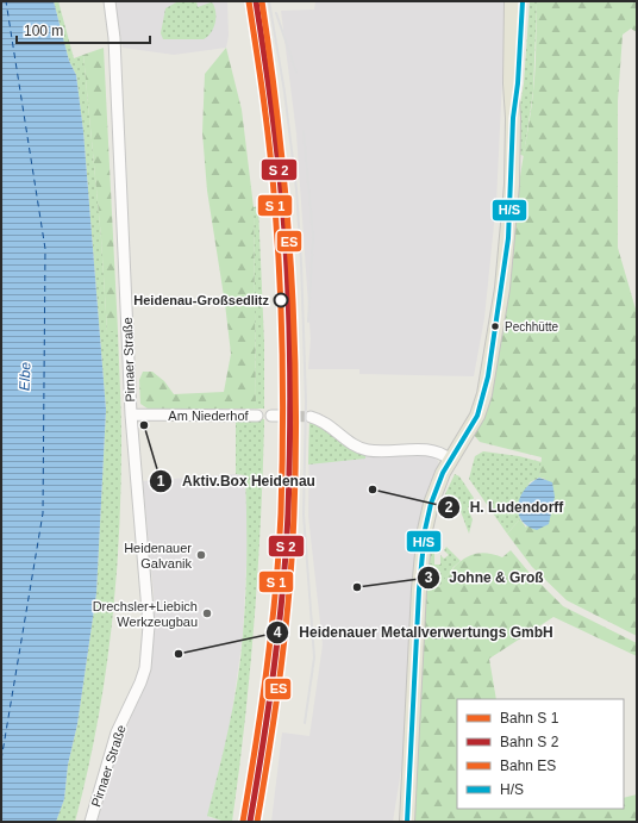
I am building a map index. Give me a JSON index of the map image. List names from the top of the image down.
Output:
{
  "streets": {
    "street": ["Pirnaer Straße", "Am Niederhof"]
  },
  "crossings": [
    ["Pirnaer Straße", "Am Niederhof"]
  ],
  "water": ["Elbe"],
  "places": [
    "Heidenau-Großsedlitz",
    "Pechhütte",
    "Aktiv.Box Heidenau",
    "H. Ludendorff",
    "Heidenauer Galvanik",
    "Johne & Groß",
    "Drechsler+Liebich Werkzeugbau",
    "Heidenauer Metallverwertungs GmbH"
  ],
  "lines": ["rail line ES", "transit line H/S"],
  "legend": [
    "Bahn S 1",
    "Bahn S 2",
    "Bahn ES",
    "H/S"
  ],
  "scale_bar": "100 m"
}
